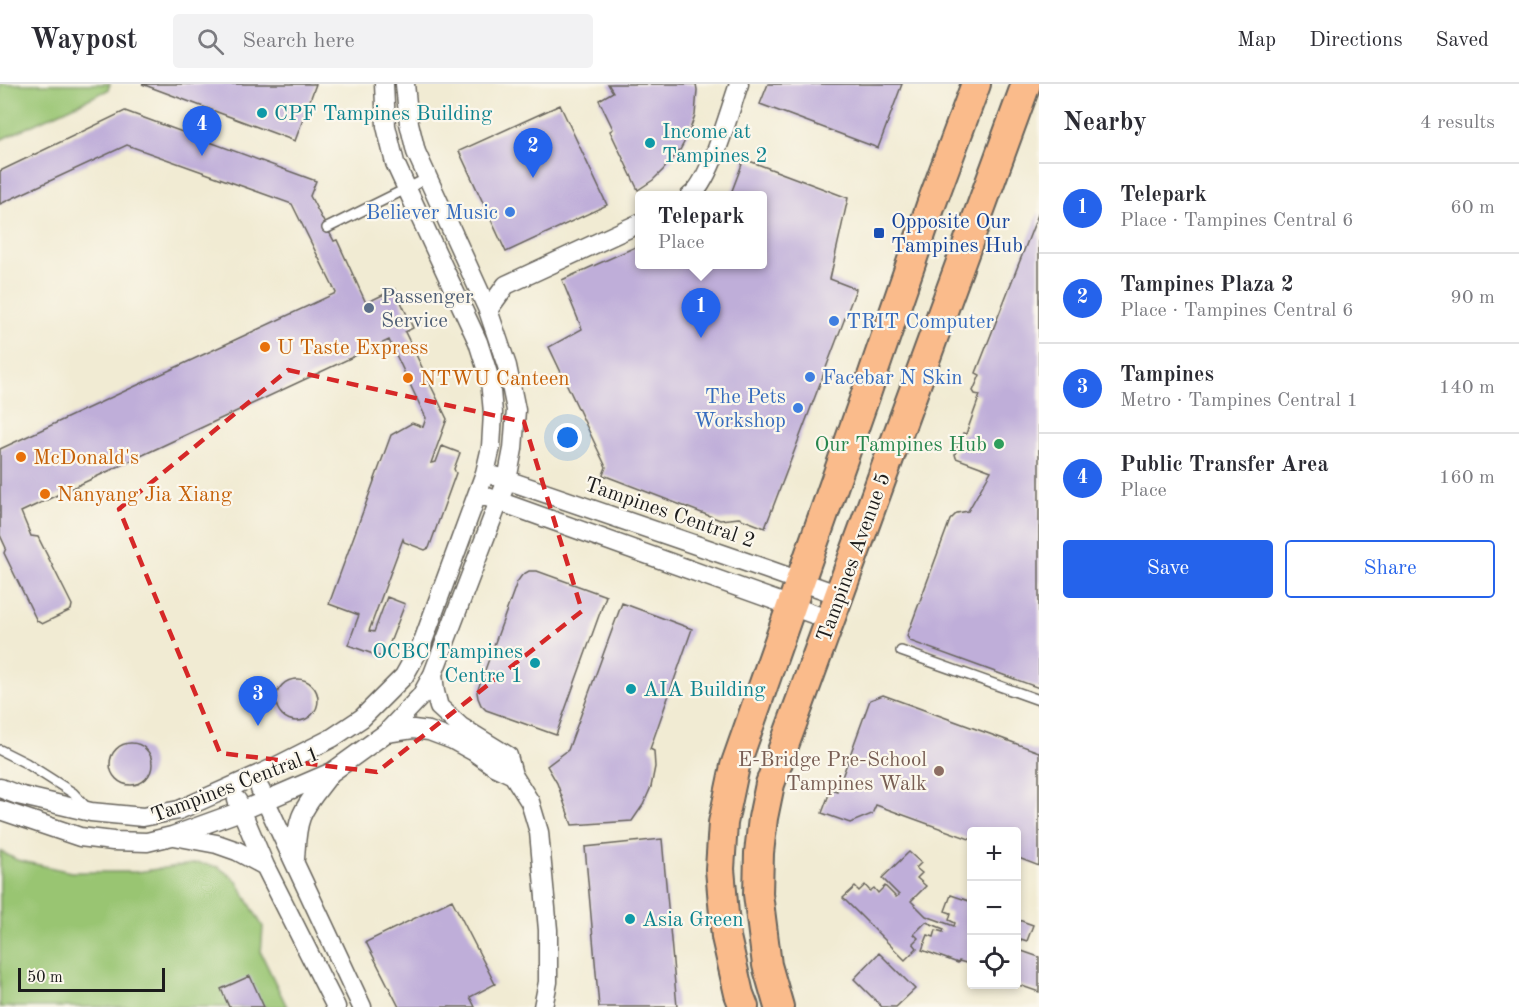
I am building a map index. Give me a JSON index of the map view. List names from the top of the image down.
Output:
{
  "streets": {
    "main road": ["Tampines Avenue 5"],
    "street": ["Tampines Central 2", "Tampines Central 1"]
  },
  "crossings": [
    ["Tampines Central 2", "Tampines Avenue 5"],
    ["Tampines Central 2", "Tampines Central 1"]
  ],
  "places": {
    "other": [
      "CPF Tampines Building",
      "Income at Tampines 2",
      "Believer Music",
      "Passenger Service",
      "TRIT Computer",
      "U Taste Express",
      "Facebar N Skin",
      "NTWU Canteen",
      "The Pets Workshop",
      "Our Tampines Hub",
      "McDonald's",
      "Nanyang Jia Xiang",
      "OCBC Tampines Centre 1",
      "AIA Building",
      "E-Bridge Pre-School Tampines Walk",
      "Asia Green"
    ],
    "transit": ["Opposite Our Tampines Hub"]
  },
  "scale_bar": "50 m",
  "page": {
    "header": "Waypost",
    "search": "Search here",
    "nav": ["Map", "Directions", "Saved"],
    "heading": ["Nearby", "4 results"],
    "pins": [
      "4",
      "2",
      "1",
      "3"
    ],
    "list": [
      {
        "mark": "1",
        "name": "Telepark",
        "note": "Place · Tampines Central 6",
        "value": "60 m"
      },
      {
        "mark": "2",
        "name": "Tampines Plaza 2",
        "note": "Place · Tampines Central 6",
        "value": "90 m"
      },
      {
        "mark": "3",
        "name": "Tampines",
        "note": "Metro · Tampines Central 1",
        "value": "140 m"
      },
      {
        "mark": "4",
        "name": "Public Transfer Area",
        "note": "Place",
        "value": "160 m"
      }
    ],
    "popup": ["Telepark", "Place"],
    "buttons": ["Save", "Share"],
    "map_buttons": ["+", "−"],
    "scale": "50 m"
  }
}
